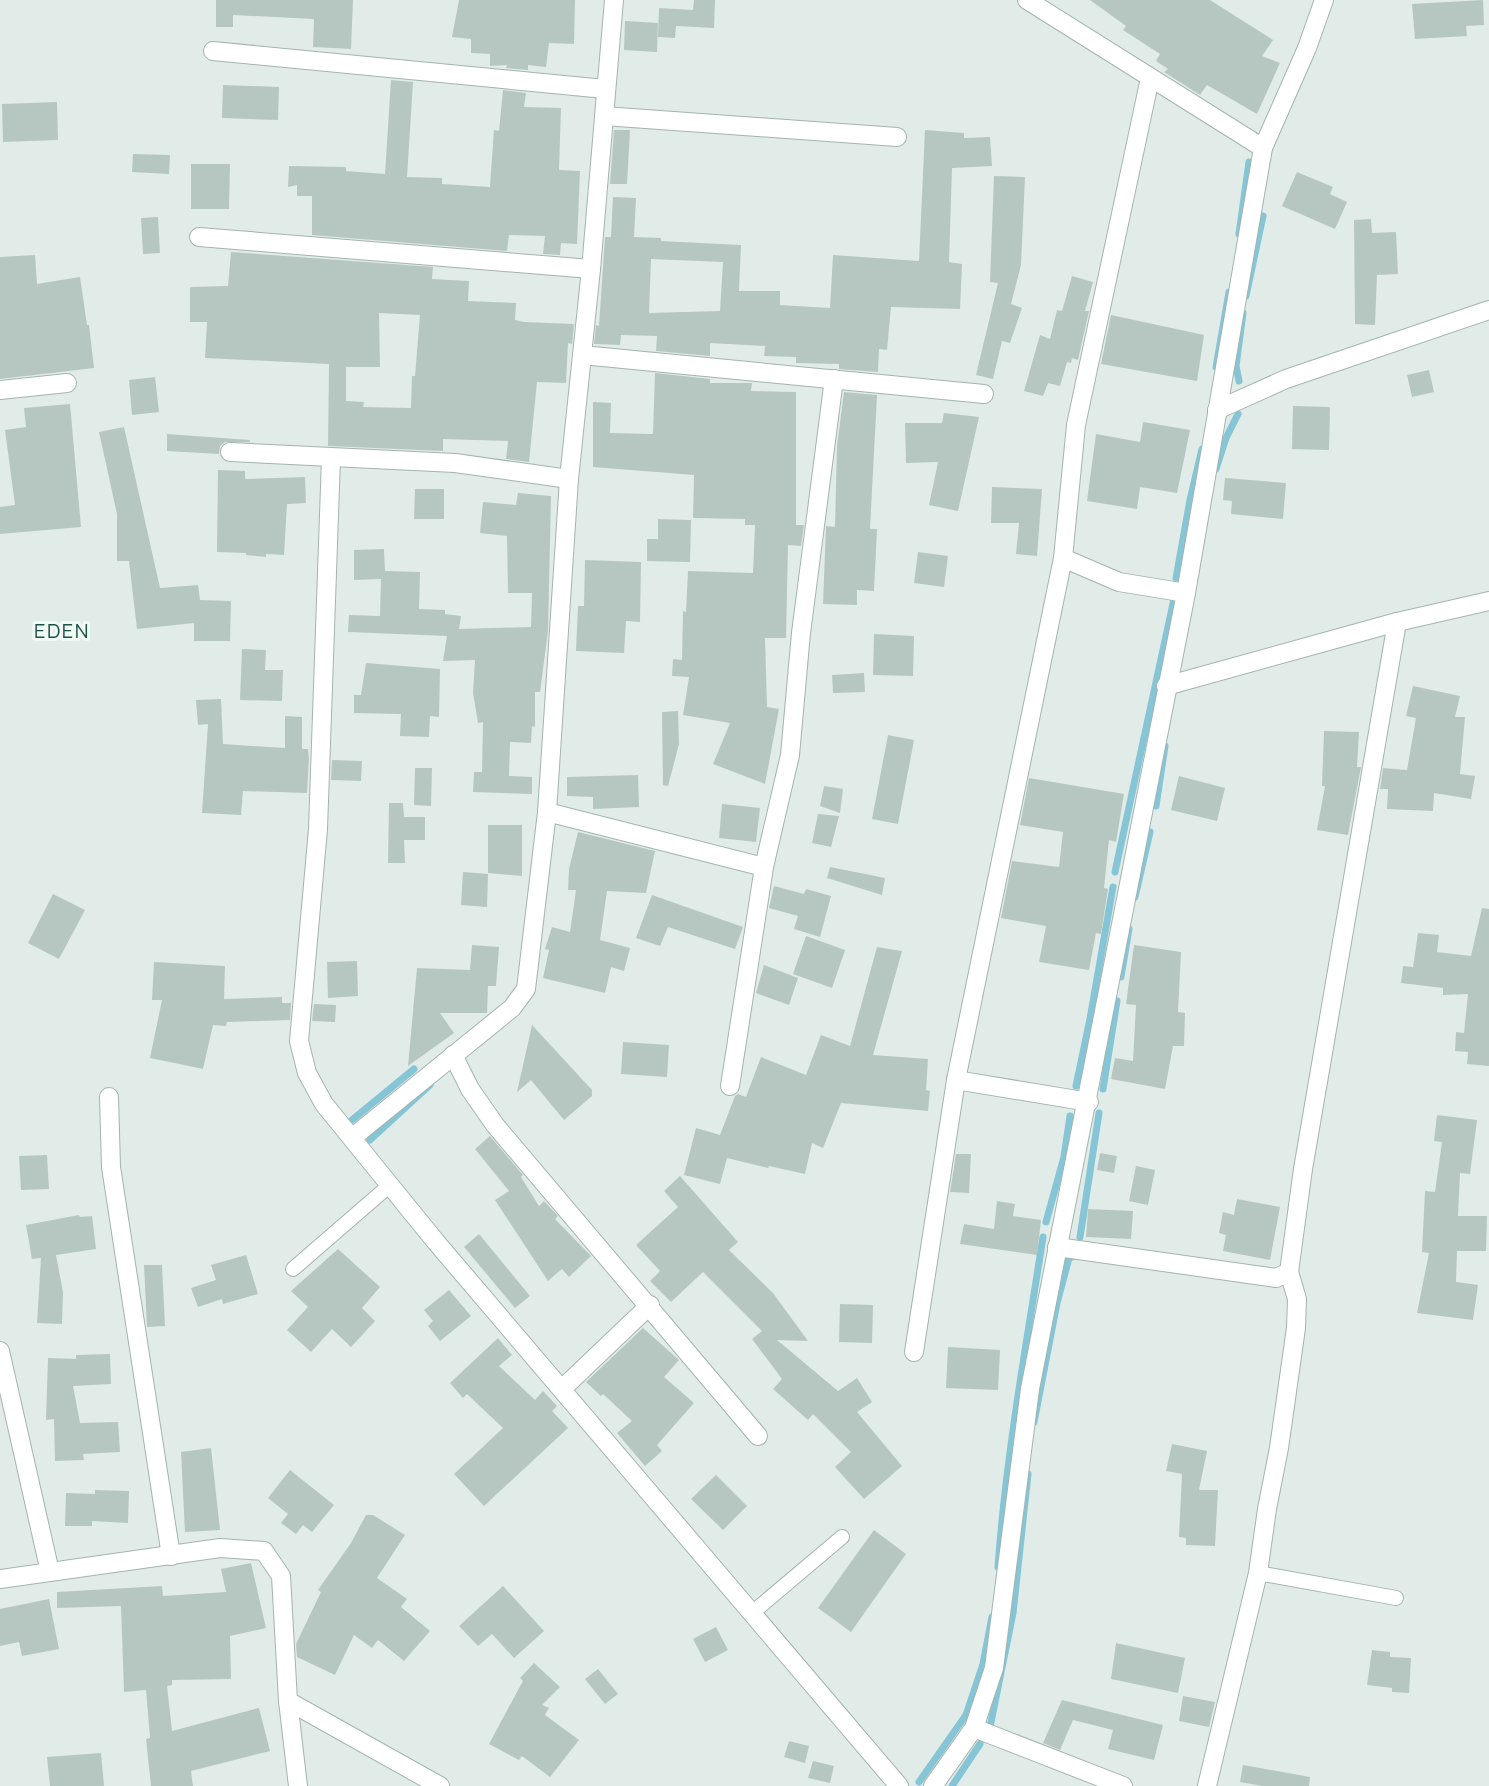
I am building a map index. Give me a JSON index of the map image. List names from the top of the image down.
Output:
{
  "districts": ["EDEN"]
}
